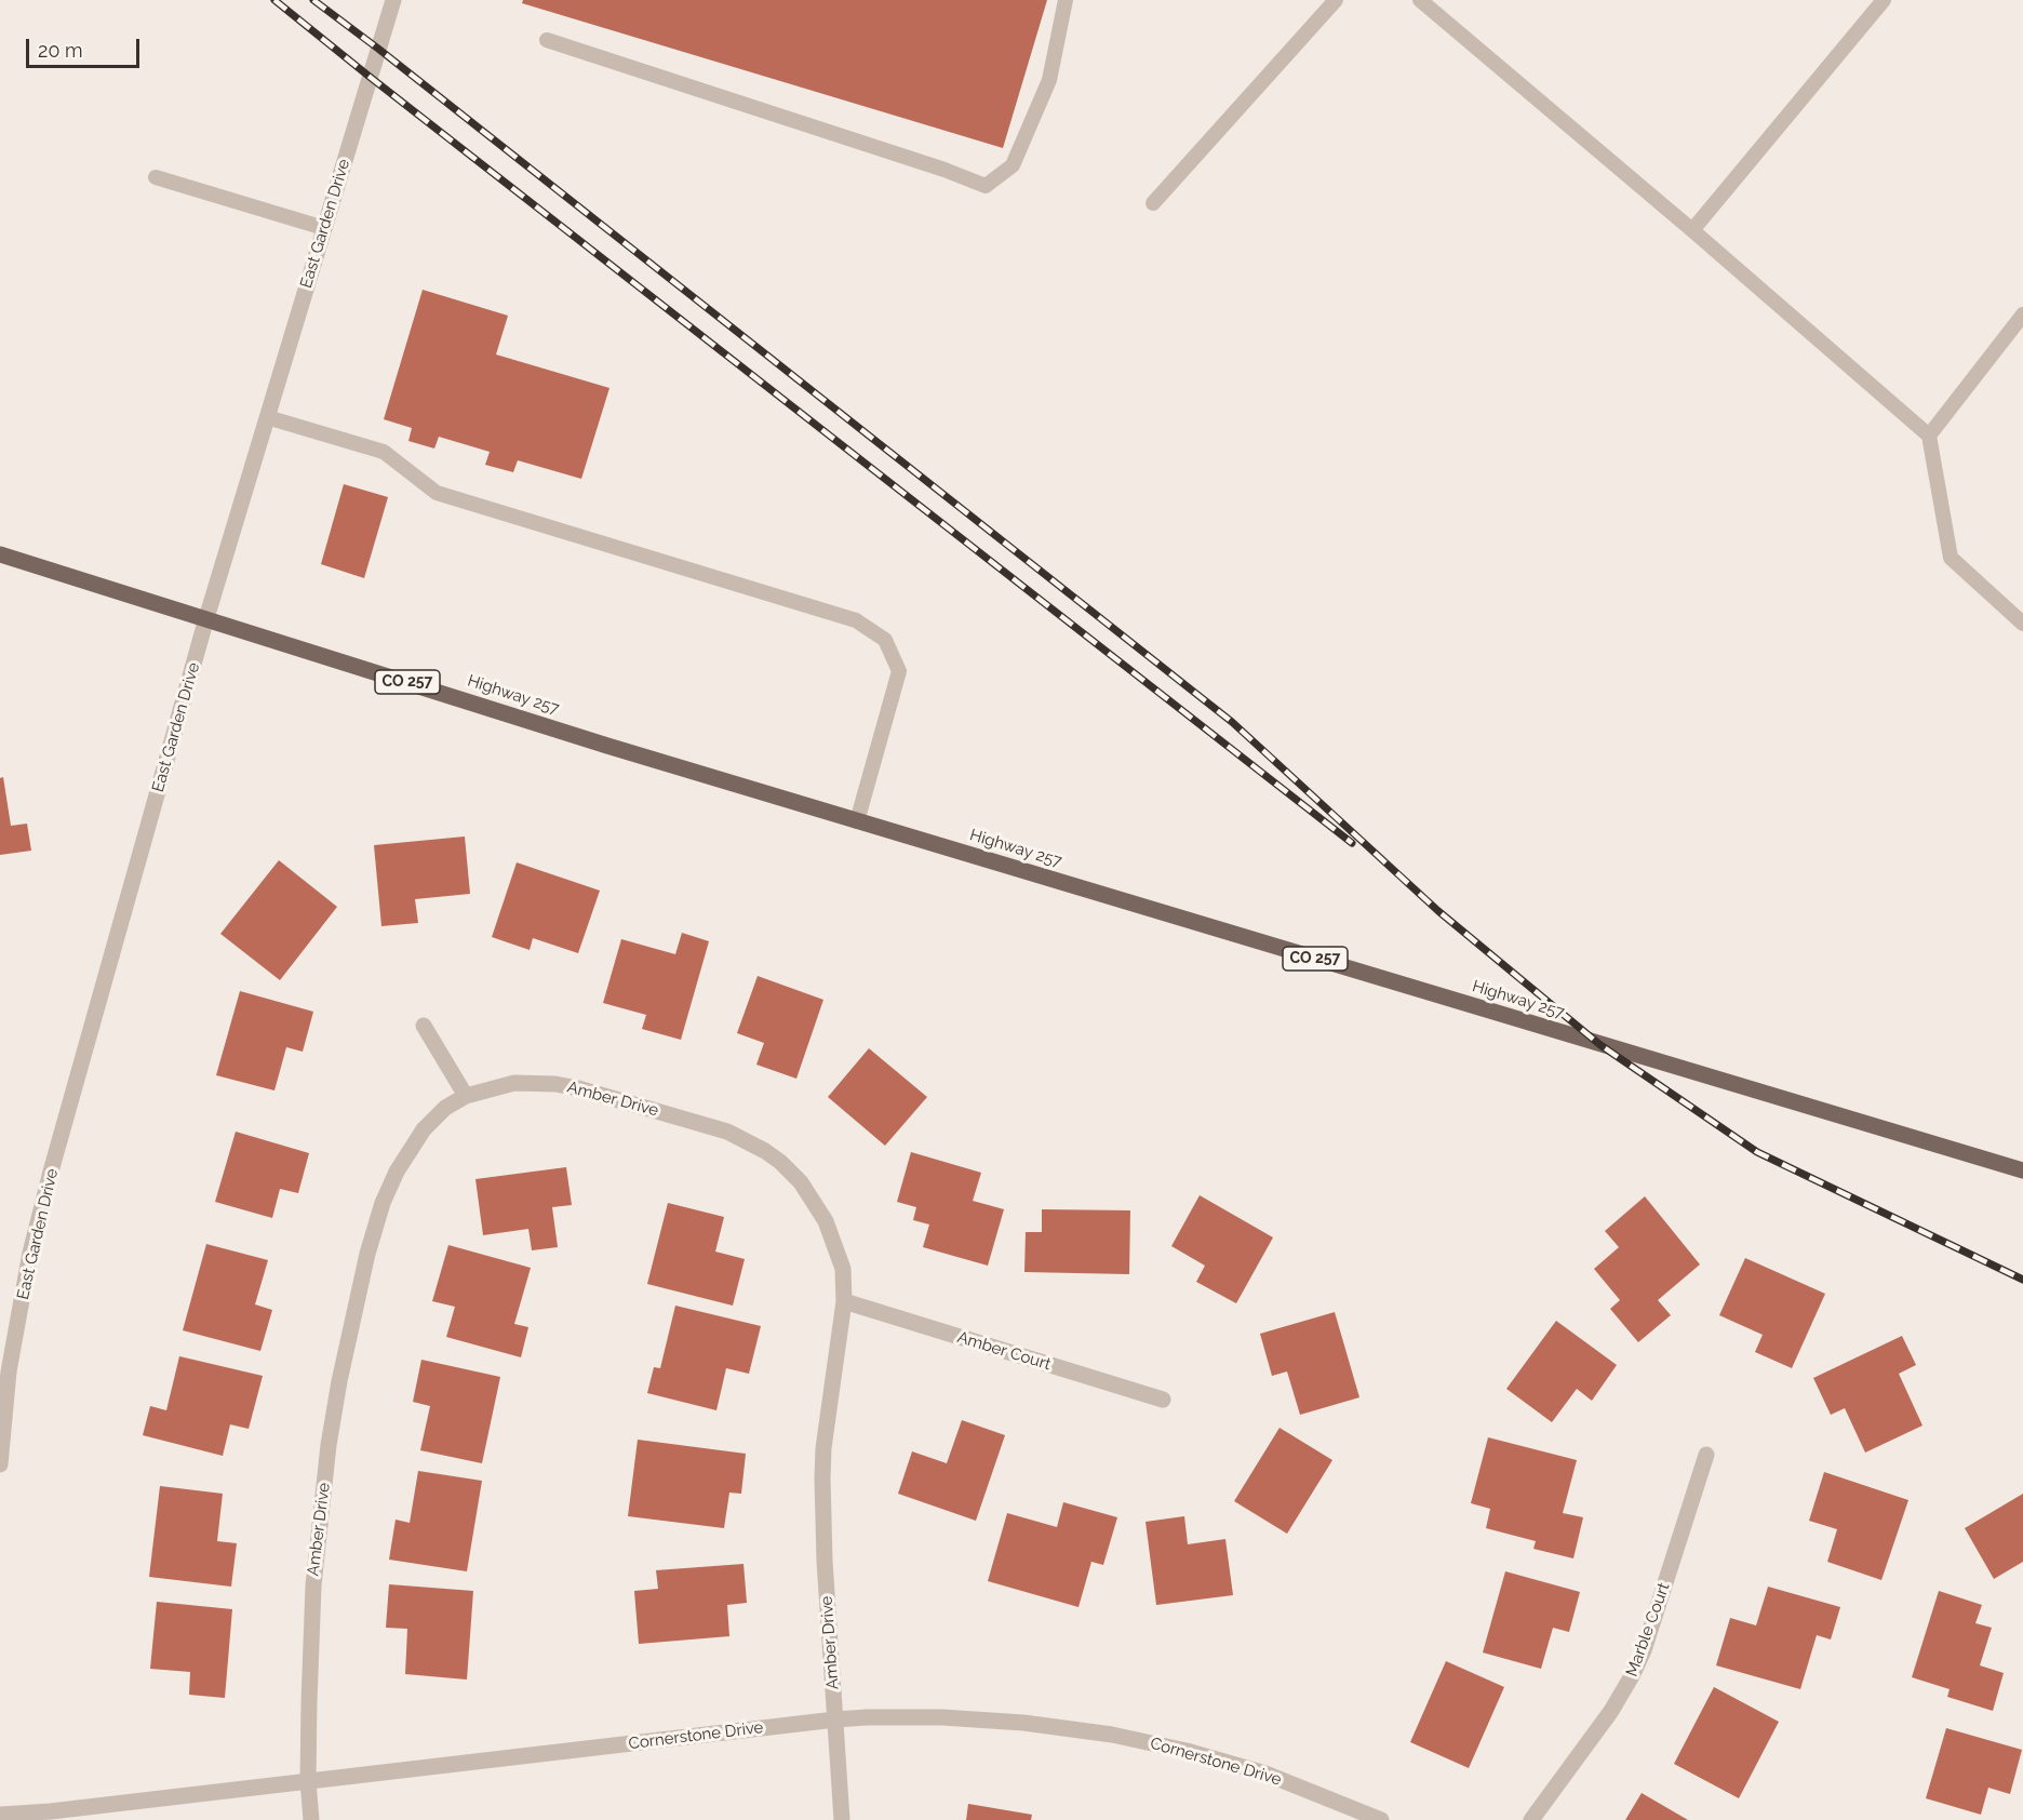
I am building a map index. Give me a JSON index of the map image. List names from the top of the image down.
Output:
{
  "streets": {
    "main road": ["CO 257", "Highway 257"],
    "street": [
      "East Garden Drive",
      "Amber Drive",
      "Amber Court",
      "Marble Court",
      "Cornerstone Drive"
    ]
  },
  "crossings": [
    ["East Garden Drive", "Highway 257"],
    ["Amber Drive", "Amber Court"],
    ["Amber Drive", "Cornerstone Drive"]
  ],
  "scale_bar": "20 m"
}
